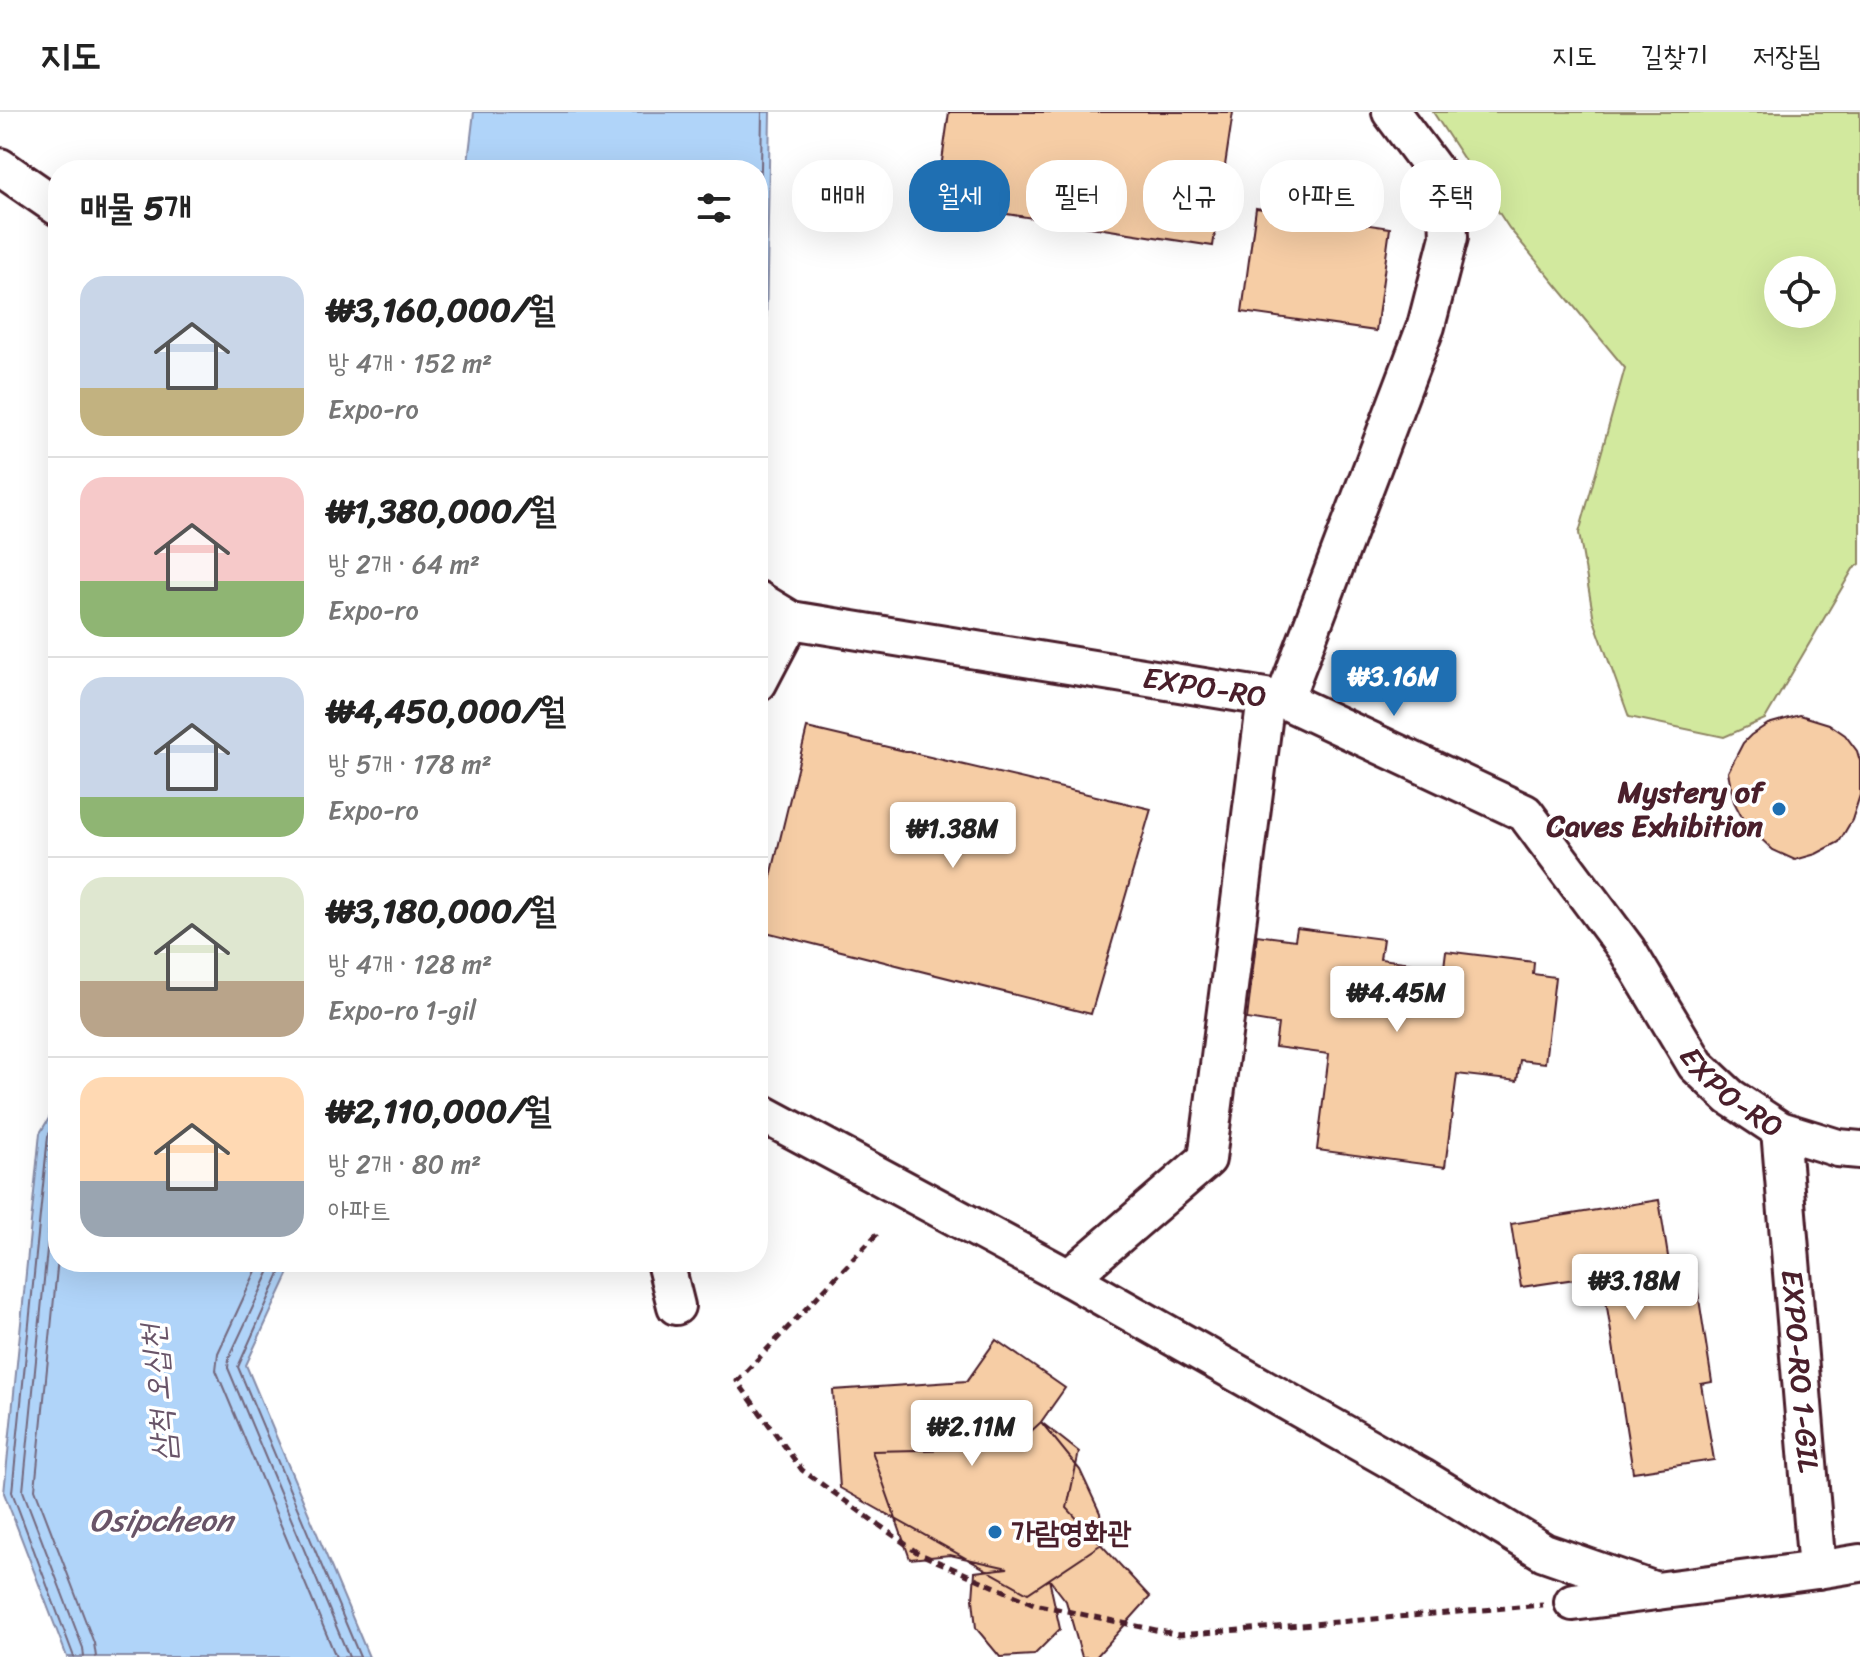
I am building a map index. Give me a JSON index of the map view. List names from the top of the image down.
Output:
{
  "streets": {
    "street": ["EXPO-RO", "EXPO-RO 1-GIL"]
  },
  "crossings": [
    ["EXPO-RO", "EXPO-RO 1-GIL"]
  ],
  "water": ["삼척 오십천", "Osipcheon"],
  "places": ["Mystery of Caves Exhibition", "가람영화관"],
  "page": {
    "header": "지도",
    "nav": ["지도", "길찾기", "저장됨"],
    "chip": [
      "매매",
      "월세",
      "필터",
      "신규",
      "아파트",
      "주택"
    ],
    "heading": "매물 5개",
    "list": [
      {
        "name": "₩3,160,000/월",
        "note": "방 4개 · 152 m² · Expo-ro"
      },
      {
        "name": "₩1,380,000/월",
        "note": "방 2개 · 64 m² · Expo-ro"
      },
      {
        "name": "₩4,450,000/월",
        "note": "방 5개 · 178 m² · Expo-ro"
      },
      {
        "name": "₩3,180,000/월",
        "note": "방 4개 · 128 m² · Expo-ro 1-gil"
      },
      {
        "name": "₩2,110,000/월",
        "note": "방 2개 · 80 m² · 아파트"
      }
    ],
    "price": [
      "₩3.16M",
      "₩1.38M",
      "₩4.45M",
      "₩3.18M",
      "₩2.11M"
    ]
  }
}
